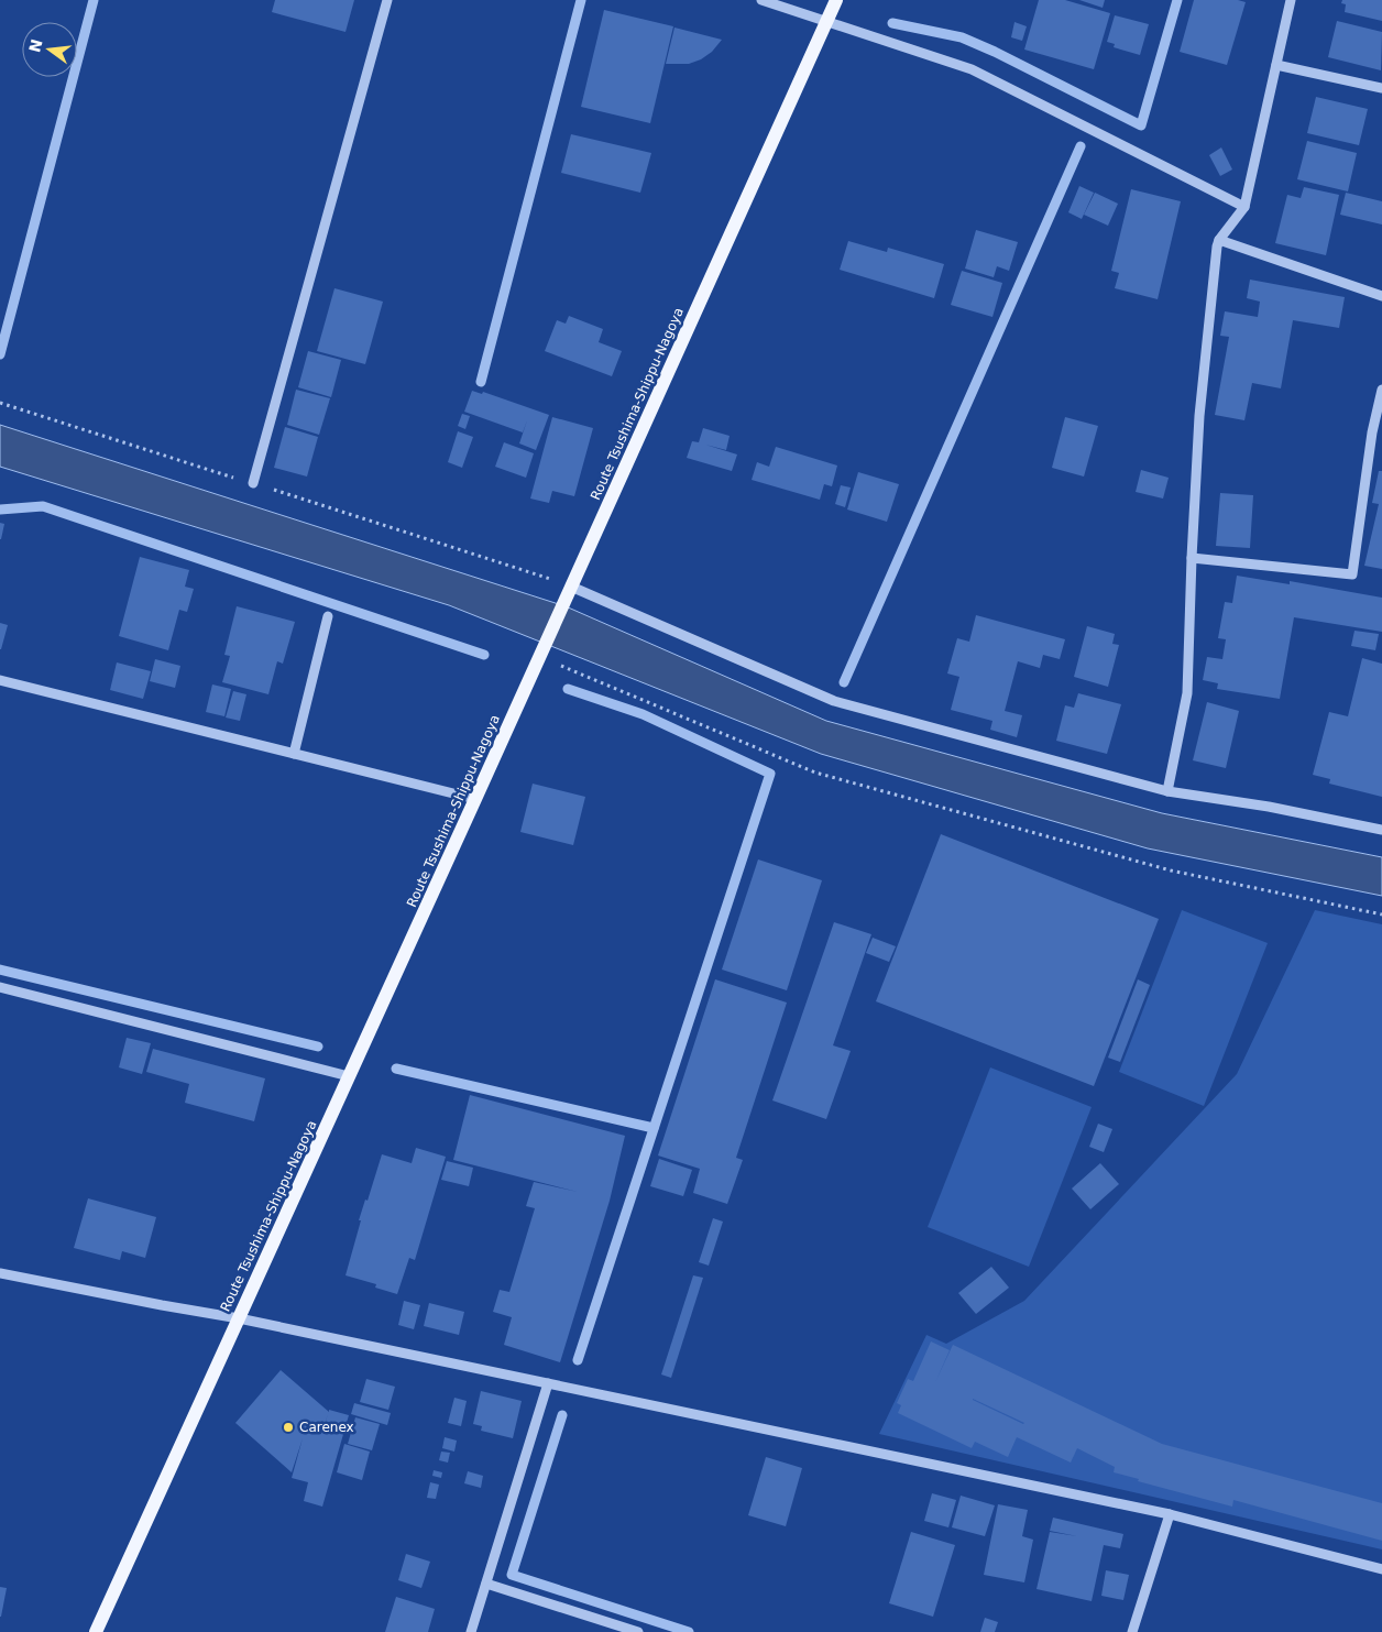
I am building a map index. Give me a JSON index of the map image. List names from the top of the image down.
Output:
{
  "streets": {
    "main road": ["Route Tsushima-Shippu-Nagoya"]
  },
  "places": ["Carenex"],
  "north": "left"
}
